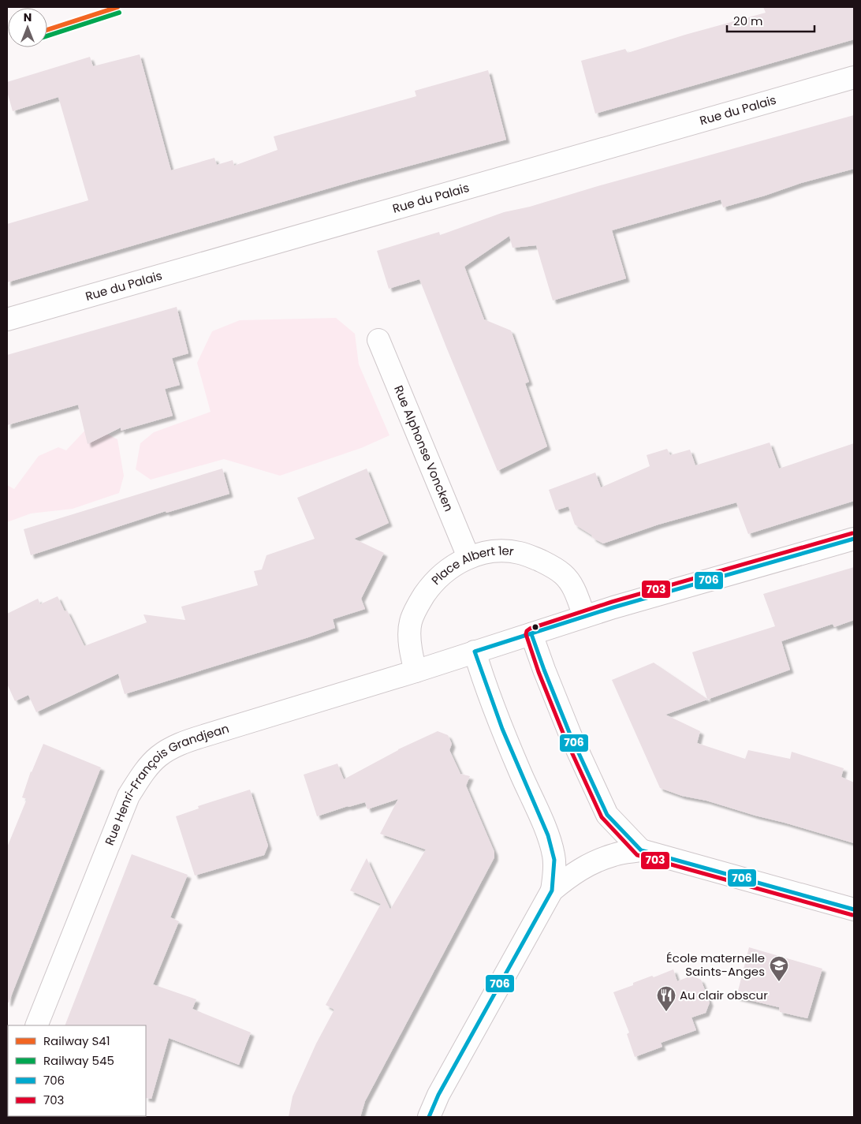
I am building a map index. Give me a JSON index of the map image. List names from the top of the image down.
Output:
{
  "streets": {
    "street": [
      "Rue du Palais",
      "Rue Alphonse Voncken",
      "Place Albert 1er",
      "Rue Henri-François Grandjean"
    ]
  },
  "crossings": [
    ["Rue Alphonse Voncken", "Place Albert 1er"],
    ["Place Albert 1er", "Rue Henri-François Grandjean"]
  ],
  "places": {
    "school or university": ["École maternelle Saints-Anges"],
    "restaurant": ["Au clair obscur"]
  },
  "lines": [
    "rail line S41",
    "rail line 545",
    "transit line 703",
    "transit line 706"
  ],
  "legend": [
    "Railway S41",
    "Railway 545",
    "706",
    "703"
  ],
  "scale_bar": "20 m",
  "north": "top"
}
